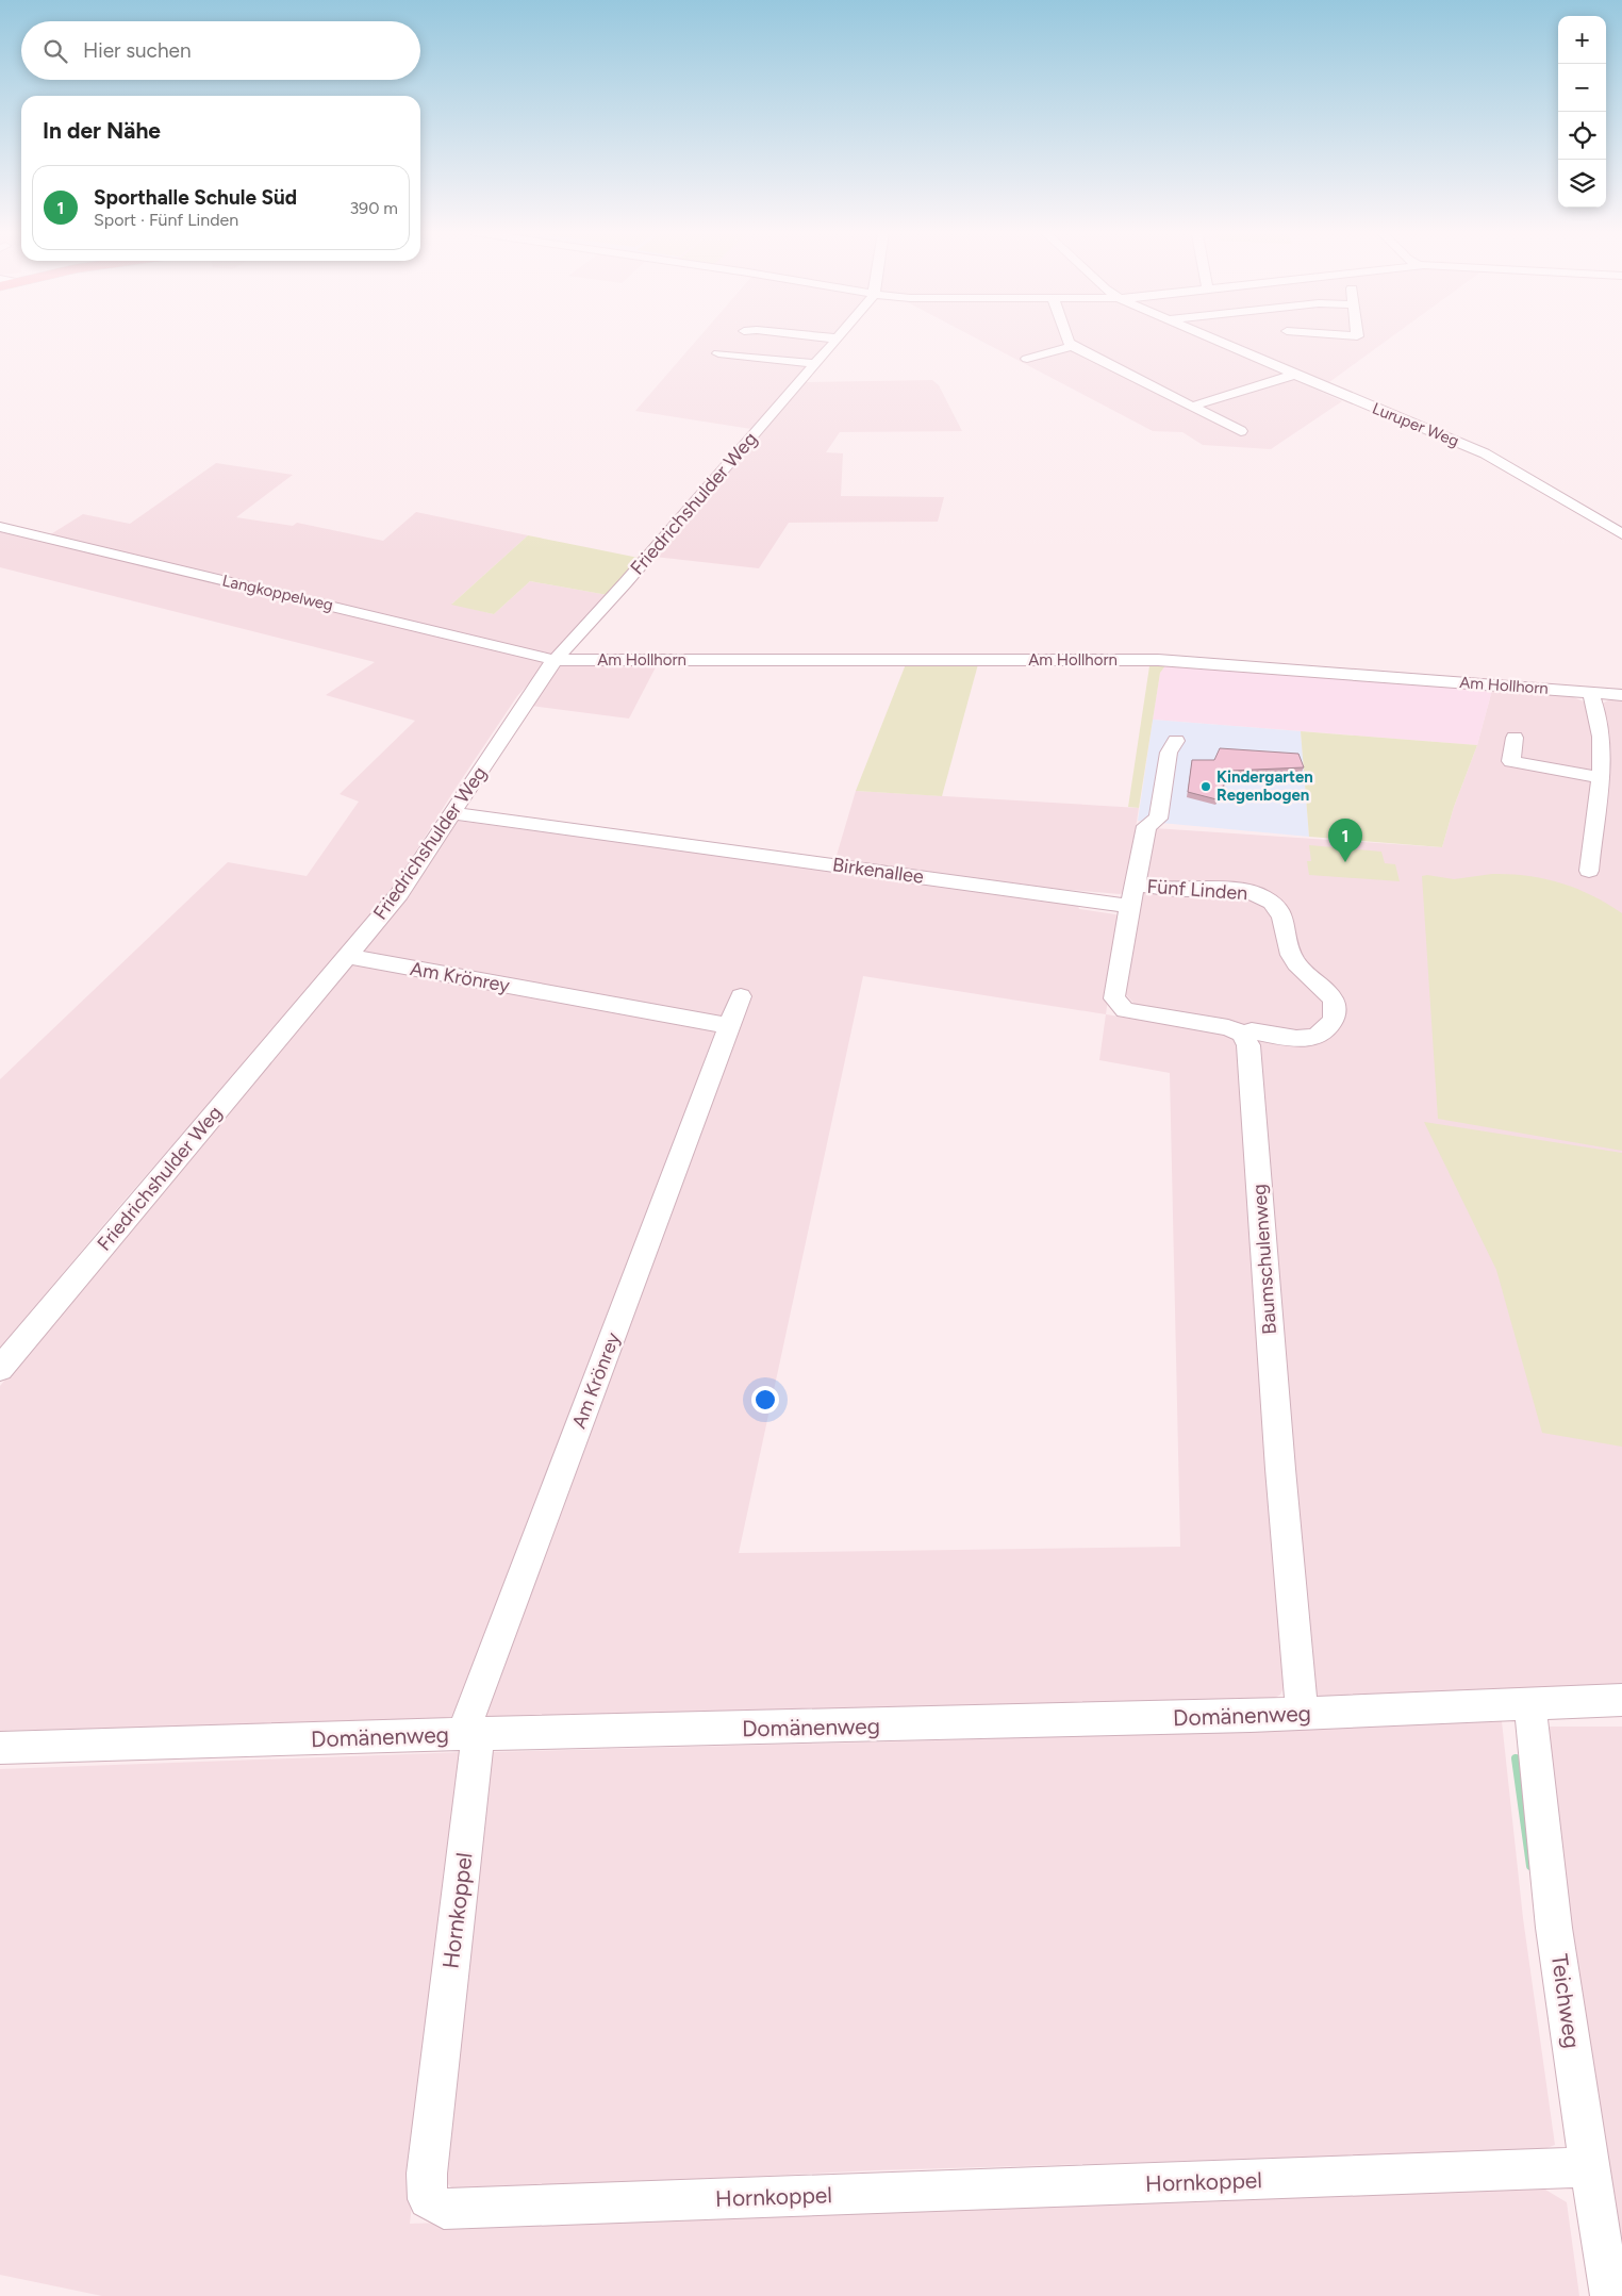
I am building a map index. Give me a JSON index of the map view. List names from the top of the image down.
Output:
{
  "streets": {
    "street": [
      "Luruper Weg",
      "Friedrichshulder Weg",
      "Langkoppelweg",
      "Am Hollhorn",
      "Birkenallee",
      "Fünf Linden",
      "Am Krönrey",
      "Baumschulenweg",
      "Domänenweg",
      "Hornkoppel",
      "Teichweg"
    ]
  },
  "crossings": [
    ["Friedrichshulder Weg", "Langkoppelweg"],
    ["Friedrichshulder Weg", "Am Hollhorn"],
    ["Friedrichshulder Weg", "Birkenallee"],
    ["Friedrichshulder Weg", "Am Krönrey"],
    ["Langkoppelweg", "Am Hollhorn"],
    ["Birkenallee", "Fünf Linden"],
    ["Fünf Linden", "Baumschulenweg"],
    ["Am Krönrey", "Domänenweg"],
    ["Am Krönrey", "Hornkoppel"],
    ["Baumschulenweg", "Domänenweg"],
    ["Domänenweg", "Hornkoppel"],
    ["Domänenweg", "Teichweg"],
    ["Hornkoppel", "Teichweg"]
  ],
  "places": ["Kindergarten Regenbogen"],
  "page": {
    "map_buttons": ["+", "−"],
    "search": "Hier suchen",
    "heading": "In der Nähe",
    "list": [
      {
        "mark": "1",
        "name": "Sporthalle Schule Süd",
        "note": "Sport · Fünf Linden",
        "value": "390 m"
      }
    ],
    "pins": "1"
  }
}
